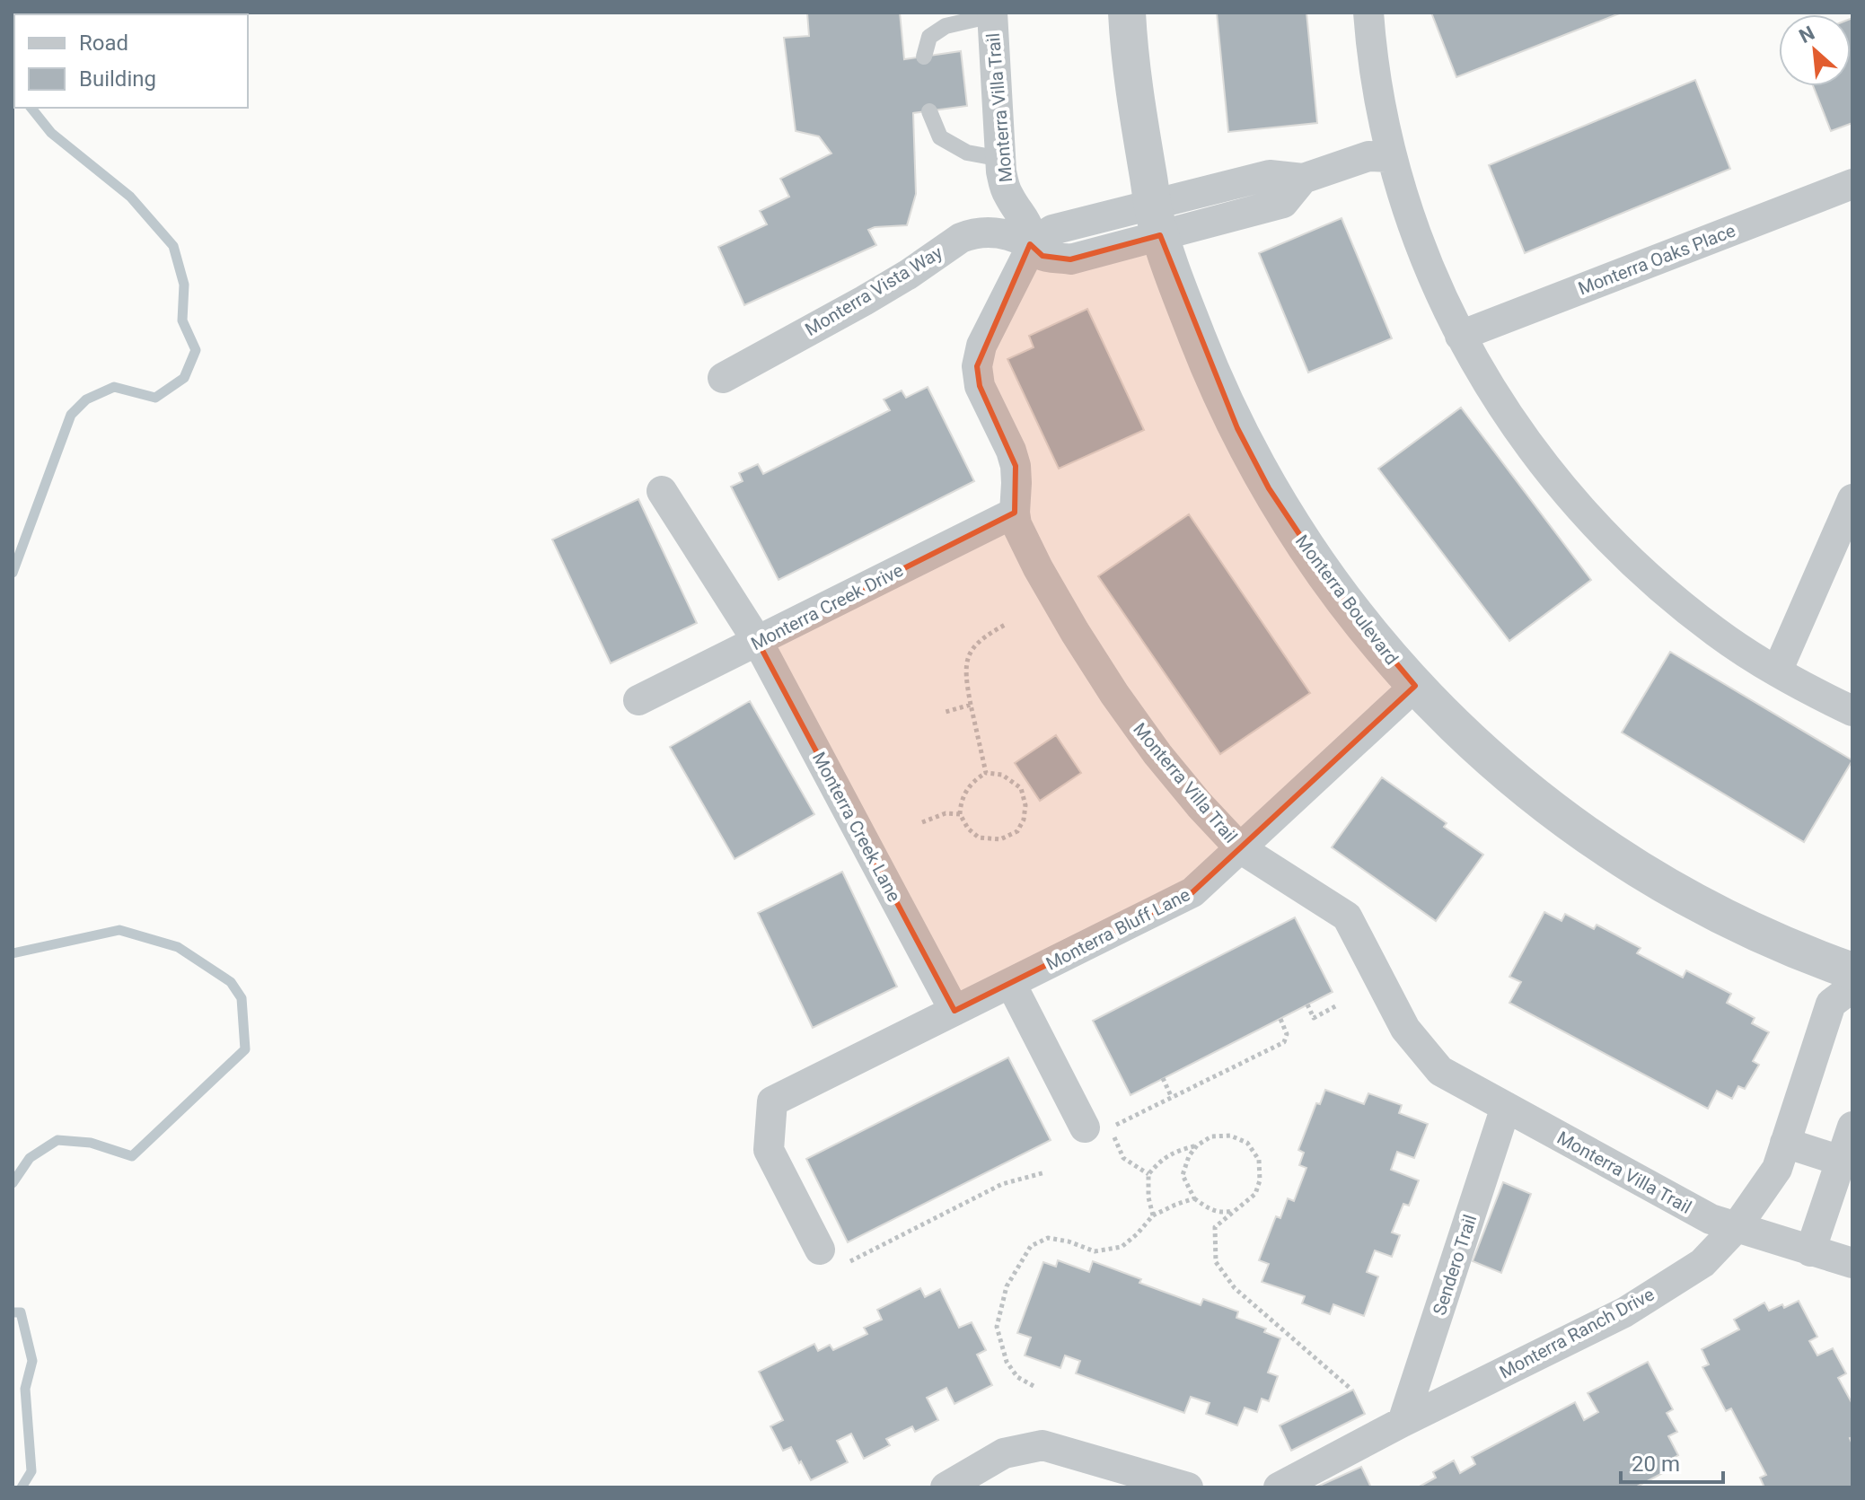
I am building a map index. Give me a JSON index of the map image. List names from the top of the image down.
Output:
{
  "streets": {
    "street": [
      "Monterra Villa Trail",
      "Monterra Oaks Place",
      "Monterra Vista Way",
      "Monterra Boulevard",
      "Monterra Creek Drive",
      "Monterra Creek Lane",
      "Monterra Bluff Lane",
      "Sendero Trail",
      "Monterra Ranch Drive"
    ]
  },
  "crossings": [
    ["Monterra Villa Trail", "Monterra Vista Way"],
    ["Monterra Villa Trail", "Monterra Creek Drive"],
    ["Monterra Villa Trail", "Monterra Bluff Lane"],
    ["Monterra Villa Trail", "Sendero Trail"],
    ["Monterra Villa Trail", "Monterra Ranch Drive"],
    ["Monterra Vista Way", "Monterra Boulevard"],
    ["Monterra Boulevard", "Monterra Bluff Lane"],
    ["Monterra Creek Drive", "Monterra Creek Lane"],
    ["Monterra Creek Lane", "Monterra Bluff Lane"],
    ["Sendero Trail", "Monterra Ranch Drive"]
  ],
  "legend": ["Road", "Building"],
  "scale_bar": "20 m",
  "north": "top left"
}
